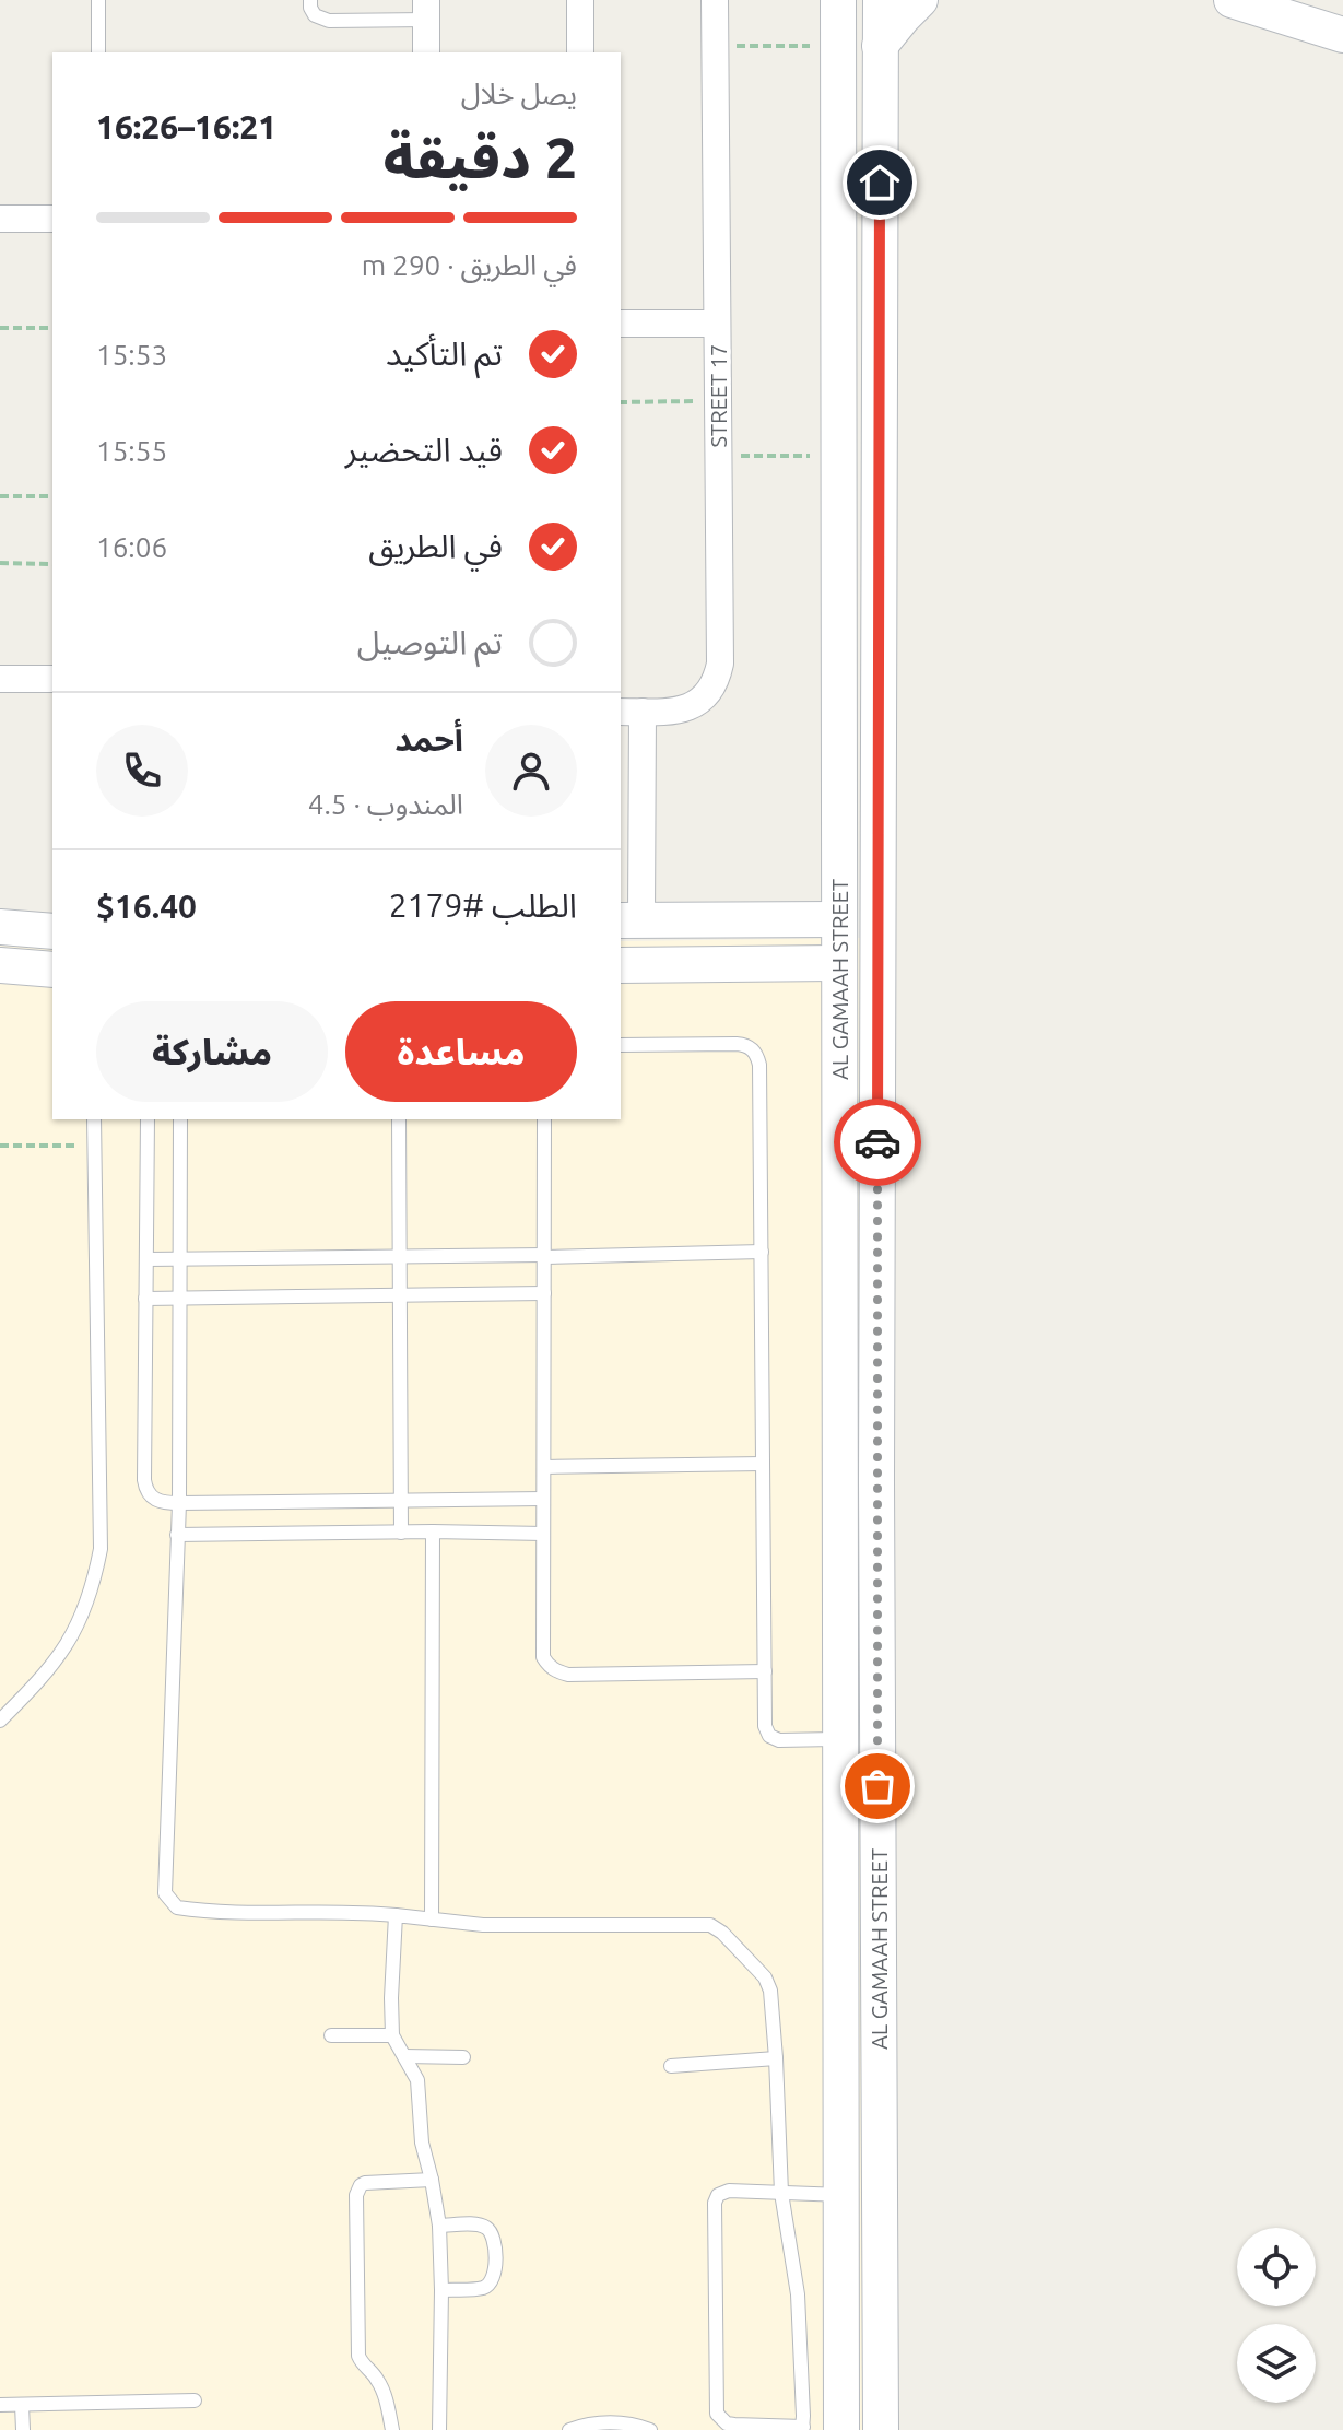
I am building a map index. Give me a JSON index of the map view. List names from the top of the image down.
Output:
{
  "streets": {
    "main road": ["AL GAMAAH STREET"],
    "street": ["STREET 17"]
  },
  "page": {
    "heading": ["2 دقيقة", "يصل خلال", "16:21–16:26"],
    "panel": [
      "أحمد",
      "المندوب · 4.5",
      "الطلب #2179",
      "$16.40"
    ],
    "bar": "في الطريق · 290 m",
    "list": [
      ["تم التأكيد", "15:53"],
      ["قيد التحضير", "15:55"],
      ["في الطريق", "16:06"],
      "تم التوصيل"
    ],
    "buttons": ["مساعدة", "مشاركة"]
  }
}
